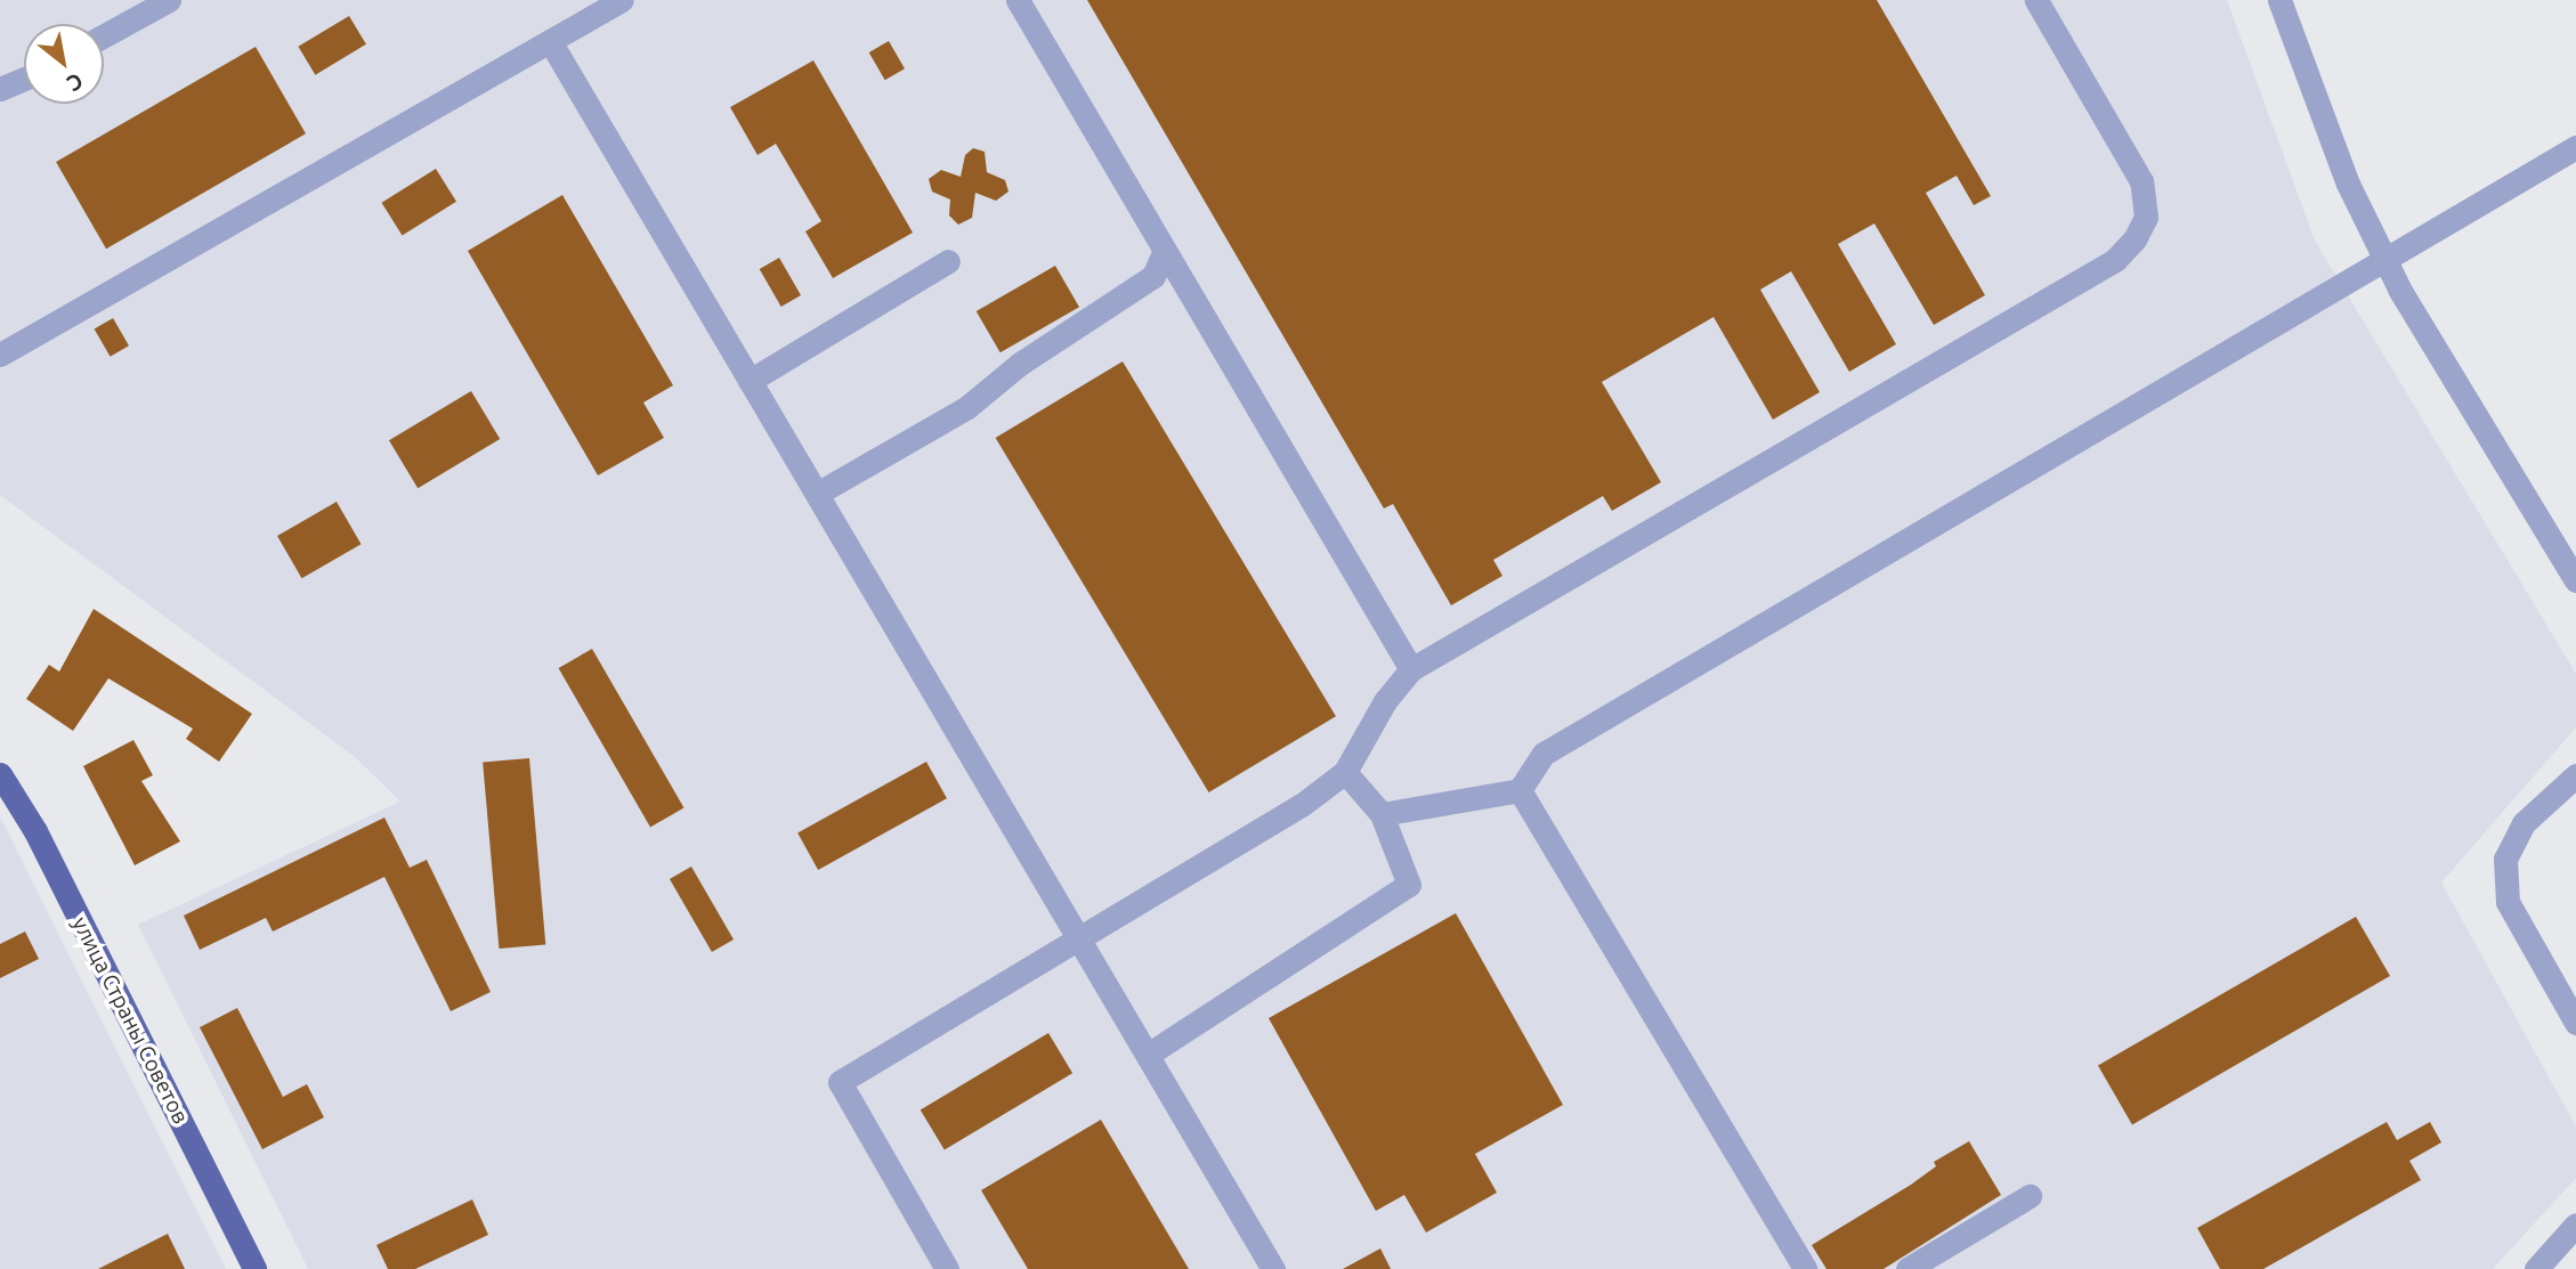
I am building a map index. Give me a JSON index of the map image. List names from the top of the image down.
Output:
{
  "streets": {
    "main road": ["улица Страны Советов"]
  },
  "north": "bottom right"
}
